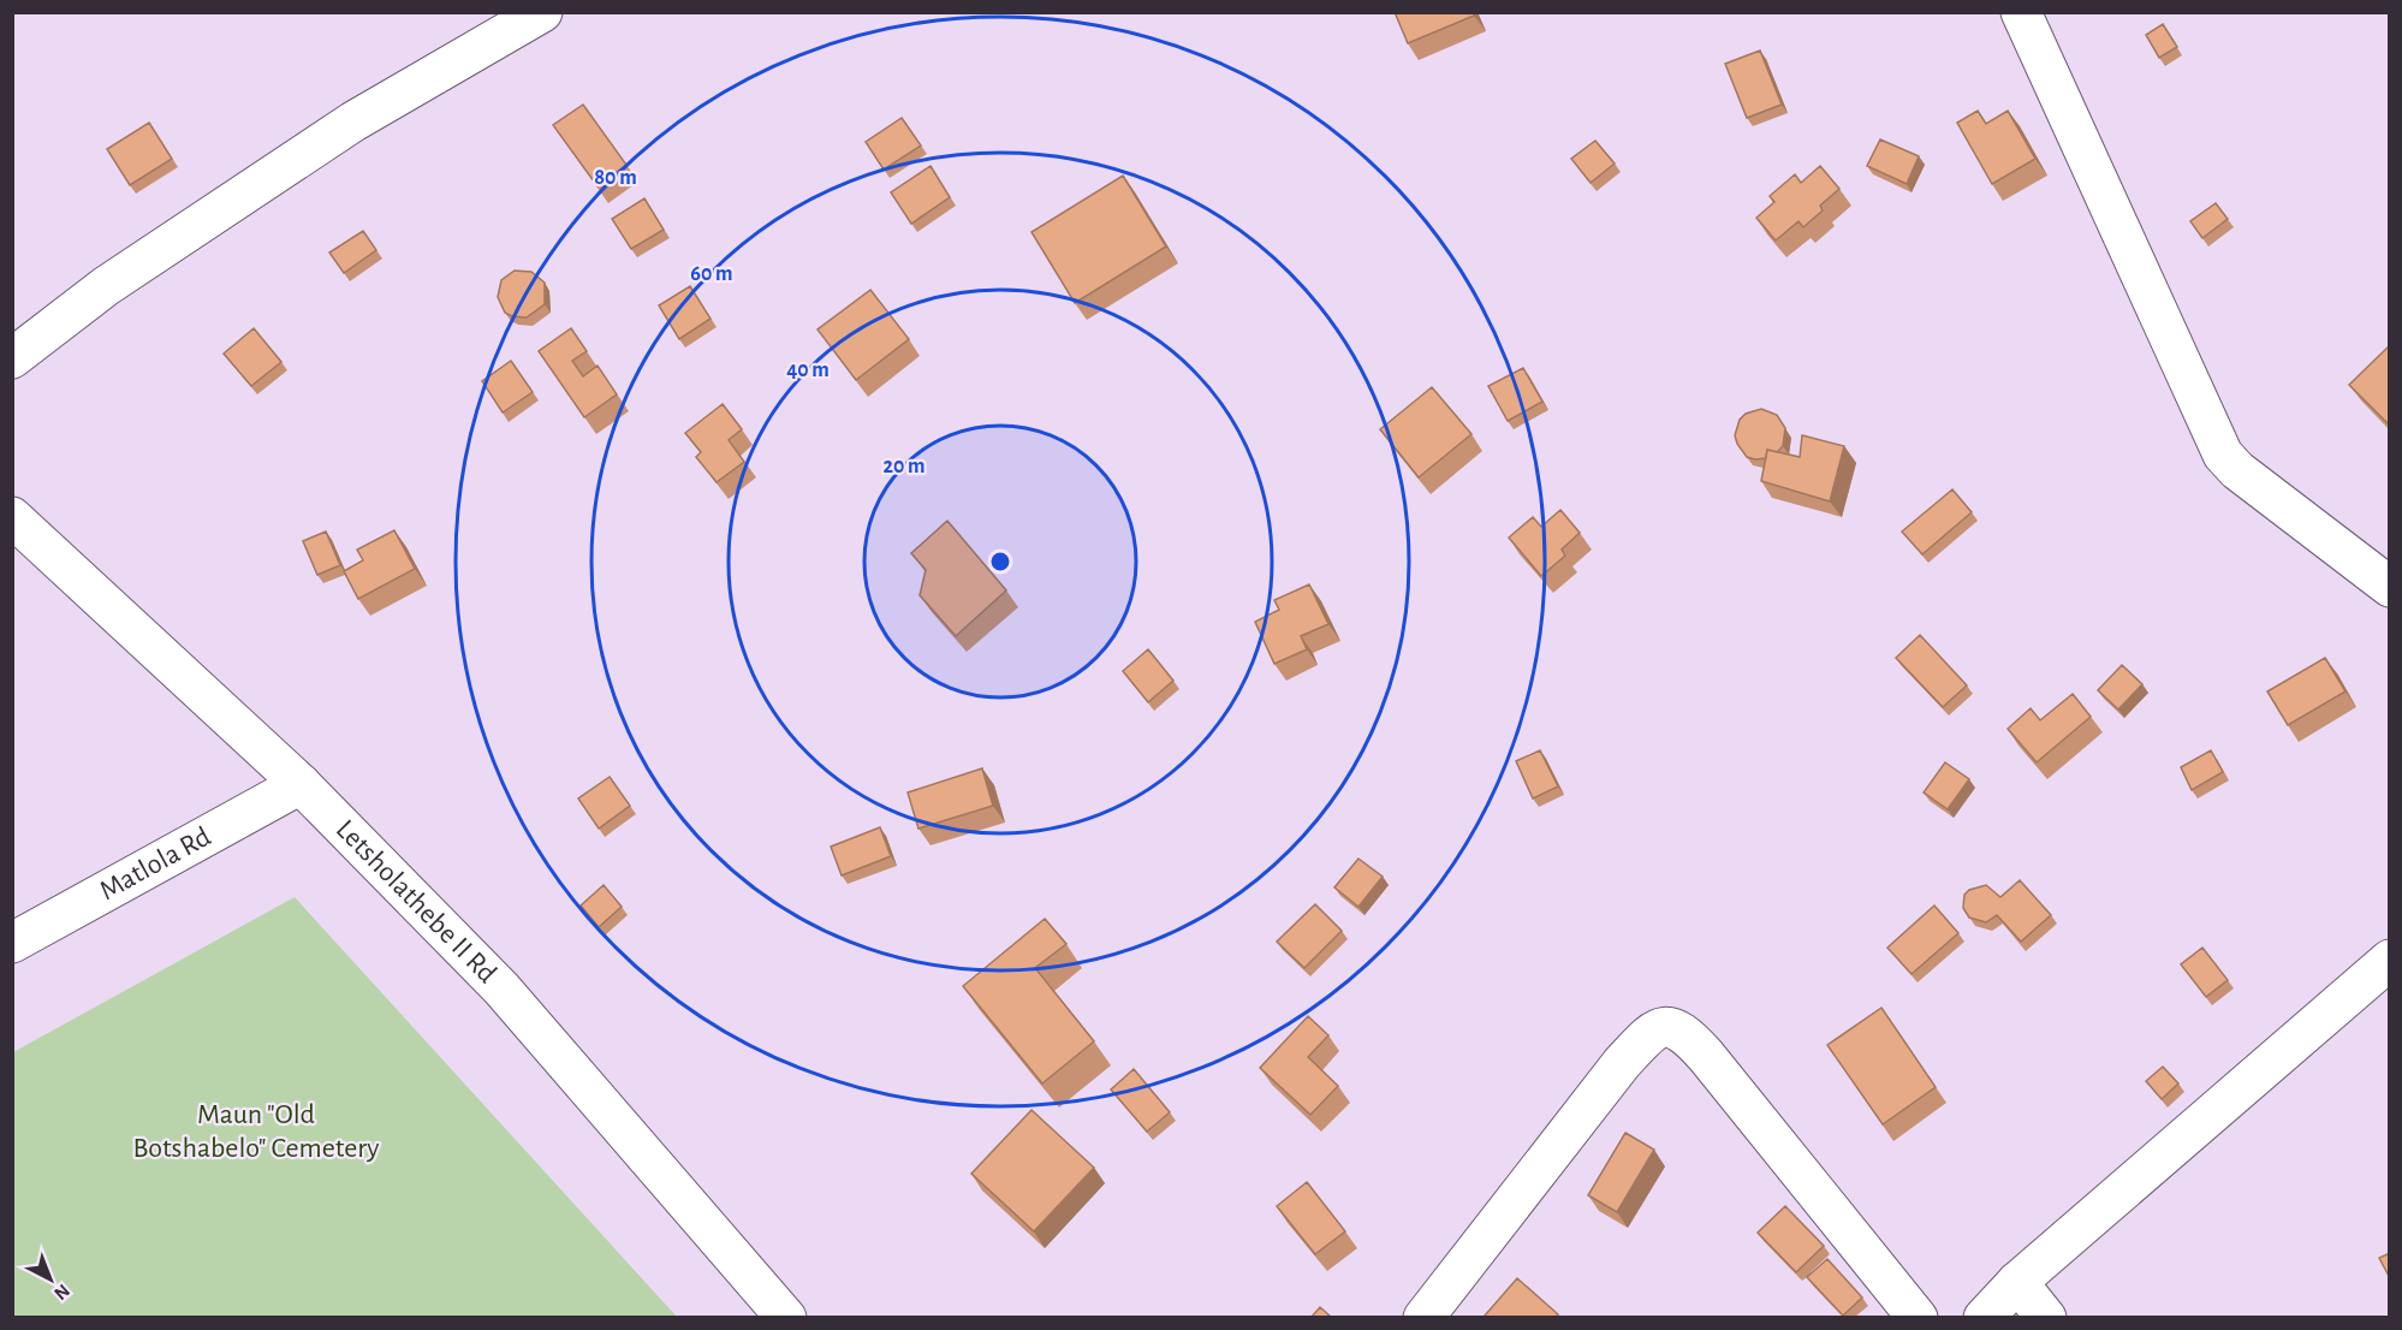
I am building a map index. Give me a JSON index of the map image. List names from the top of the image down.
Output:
{
  "streets": {
    "street": ["Matlola Rd", "Letsholathebe II Rd"]
  },
  "crossings": [
    ["Matlola Rd", "Letsholathebe II Rd"]
  ],
  "parks": ["Maun \"Old Botshabelo\" Cemetery"],
  "north": "bottom right",
  "rings": [
    "80 m",
    "60 m",
    "40 m",
    "20 m"
  ]
}
